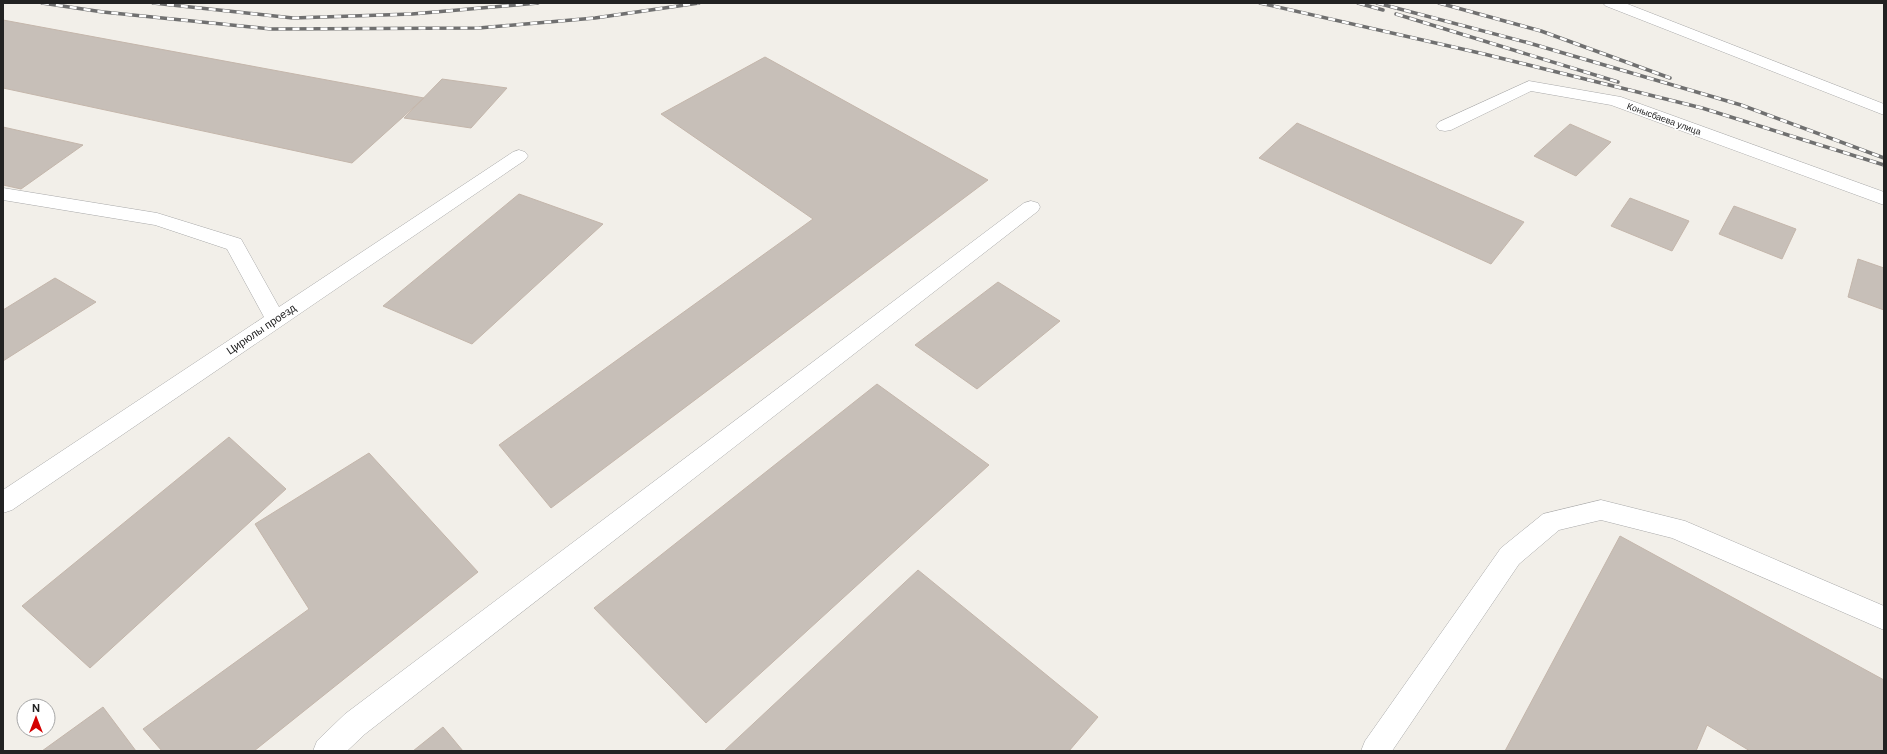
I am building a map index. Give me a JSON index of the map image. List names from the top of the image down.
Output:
{
  "streets": {
    "street": ["Конысбаева улица", "Цирюлы проезд"]
  },
  "north": "top"
}
